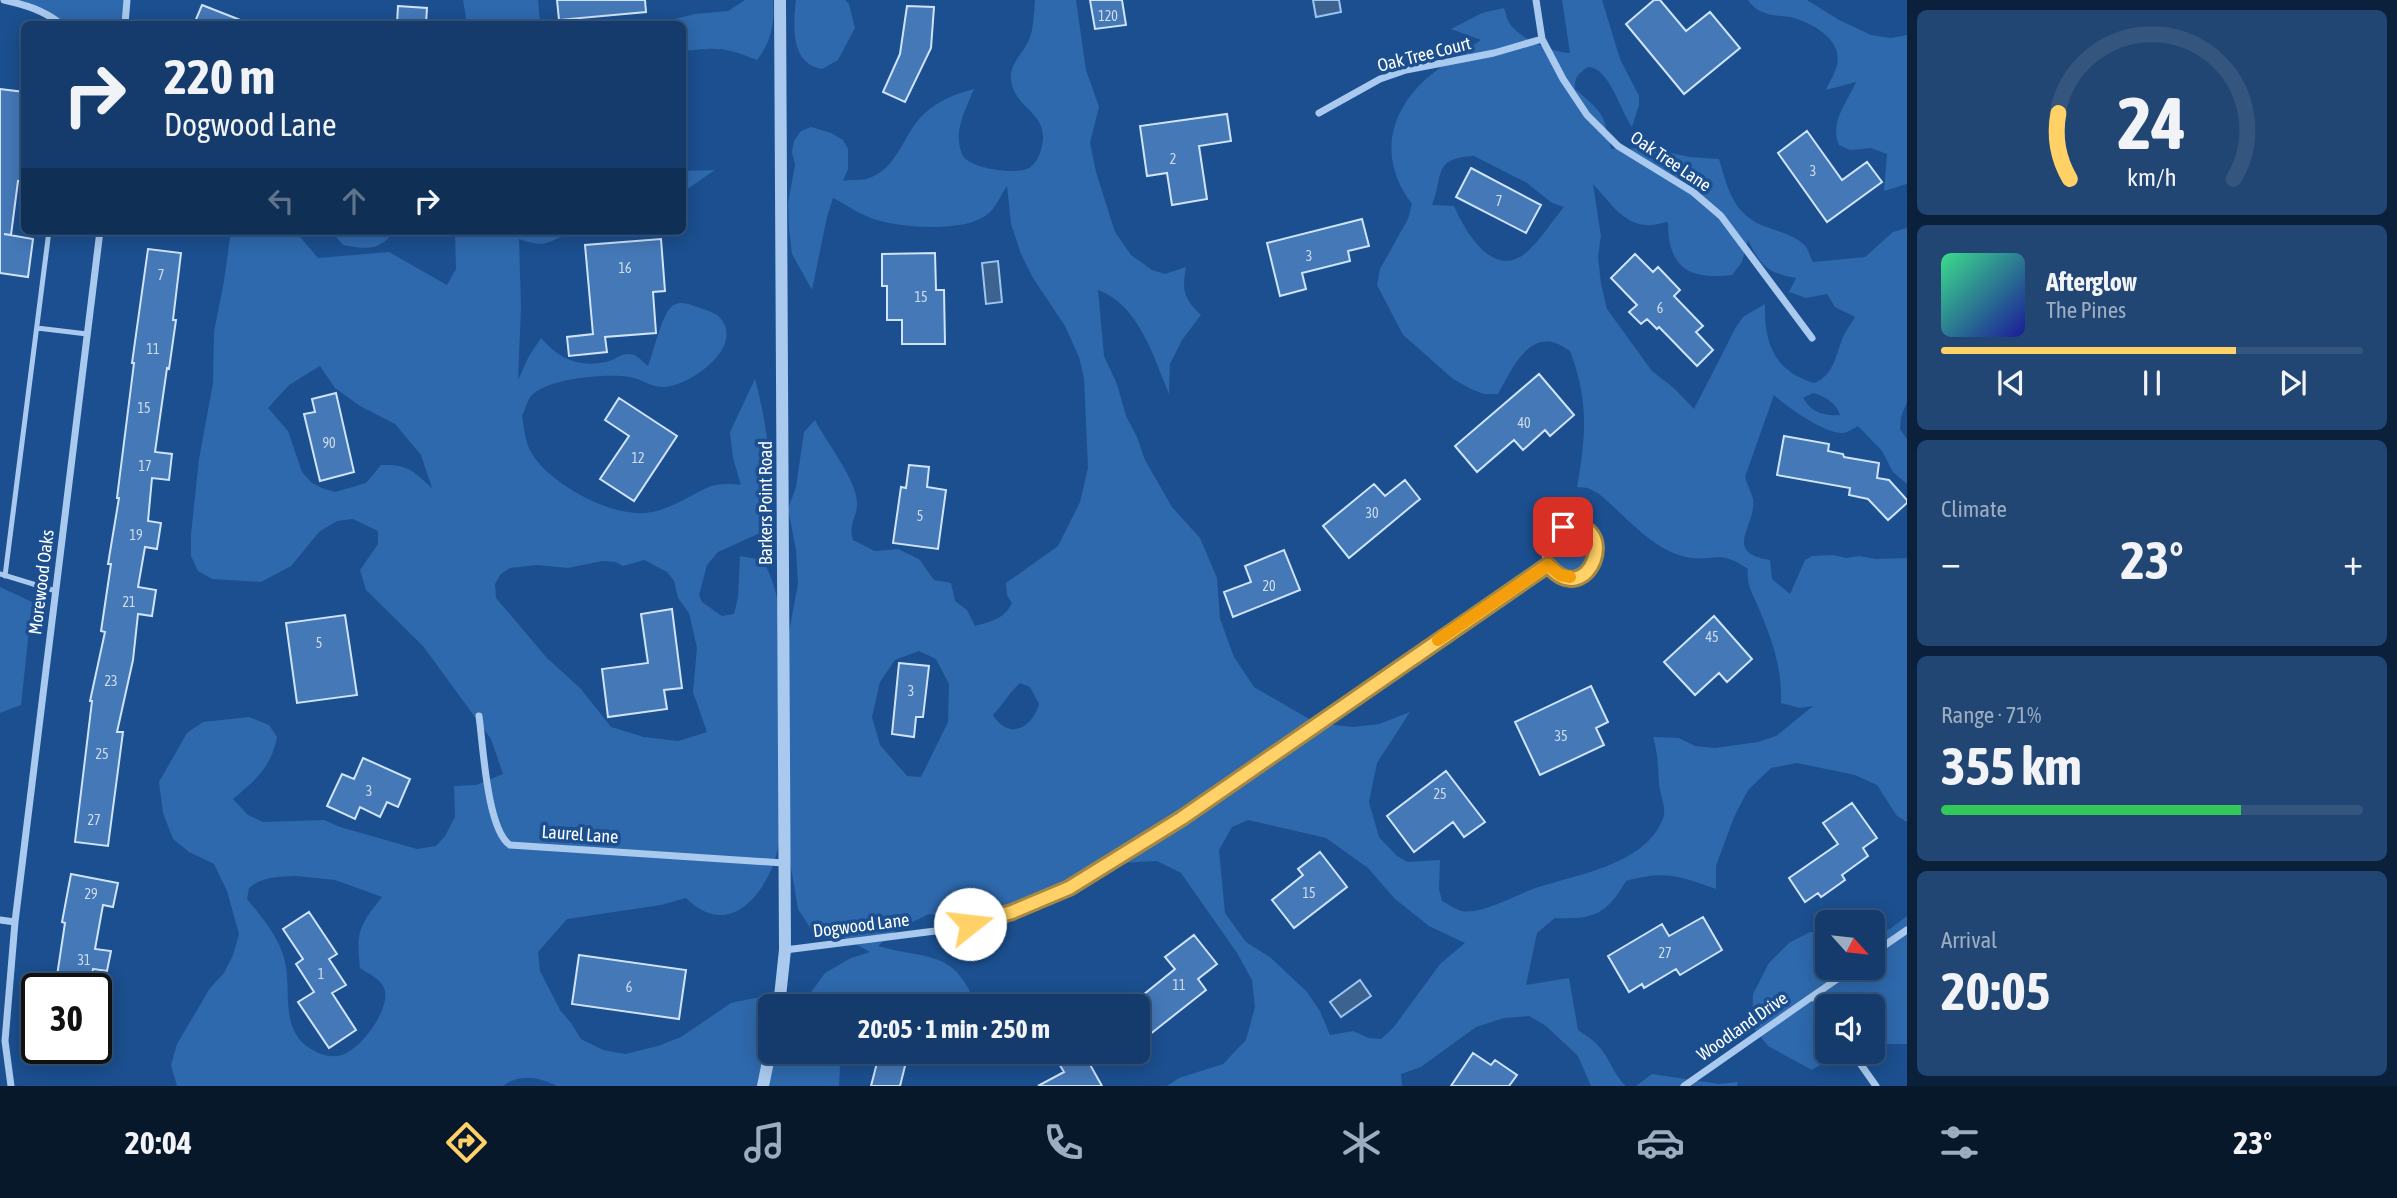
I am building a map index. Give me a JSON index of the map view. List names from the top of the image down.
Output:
{
  "streets": {
    "street": [
      "Oak Tree Court",
      "Oak Tree Lane",
      "Barkers Point Road",
      "Morewood Oaks",
      "Laurel Lane",
      "Dogwood Lane",
      "Woodland Drive"
    ]
  },
  "crossings": [
    ["Oak Tree Court", "Oak Tree Lane"],
    ["Barkers Point Road", "Laurel Lane"],
    ["Barkers Point Road", "Dogwood Lane"]
  ],
  "house_numbers": [
    "120",
    "2",
    "3",
    "7",
    "3",
    "16",
    "7",
    "15",
    "6",
    "11",
    "15",
    "40",
    "90",
    "12",
    "17",
    "30",
    "5",
    "19",
    "20",
    "21",
    "45",
    "5",
    "23",
    "3",
    "35",
    "25",
    "3",
    "25",
    "27",
    "15",
    "29",
    "27",
    "31",
    "1",
    "11",
    "6"
  ],
  "north": "bottom right",
  "page": {
    "turn": ["220 m", "Dogwood Lane"],
    "song": ["Afterglow", "The Pines"],
    "tile": [
      "Climate",
      ["Range · 71%", "355 km"],
      ["Arrival", "20:05"]
    ],
    "heat": ["−", "23°", "+"],
    "limit": "30",
    "trip": "20:05 · 1 min · 250 m",
    "tabs": ["20:04", "23°"],
    "gauge": ["24", "km/h"]
  }
}
